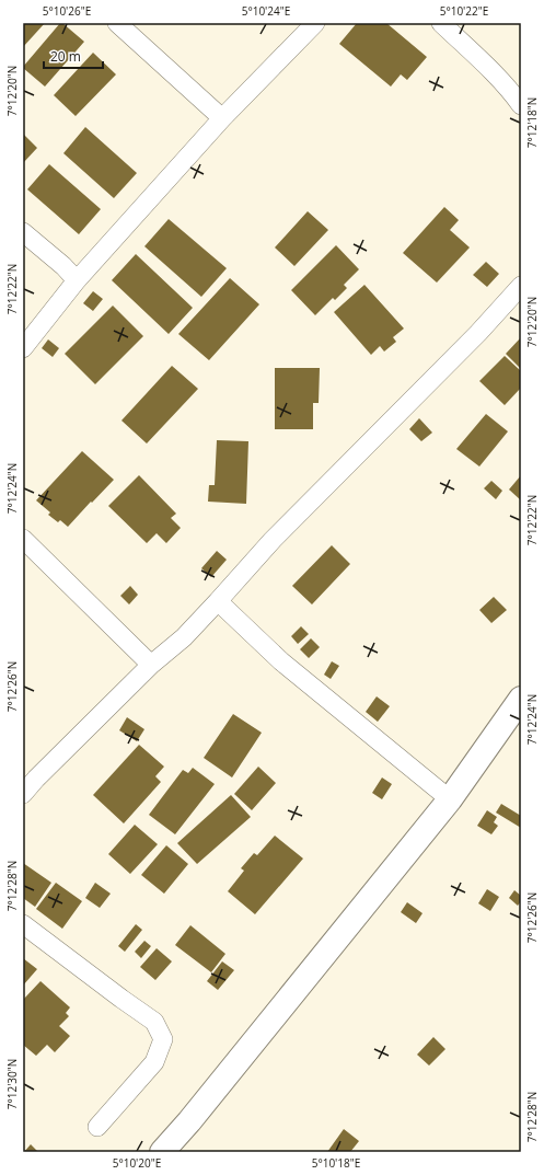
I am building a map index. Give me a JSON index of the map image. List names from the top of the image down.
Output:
{
  "scale_bar": "20 m",
  "coordinates": [
    "5°10'26\"E",
    "5°10'24\"E",
    "5°10'22\"E",
    "7°12'20\"N",
    "7°12'18\"N",
    "7°12'22\"N",
    "7°12'24\"N",
    "7°12'26\"N",
    "7°12'28\"N",
    "7°12'30\"N",
    "5°10'20\"E",
    "5°10'18\"E"
  ]
}
